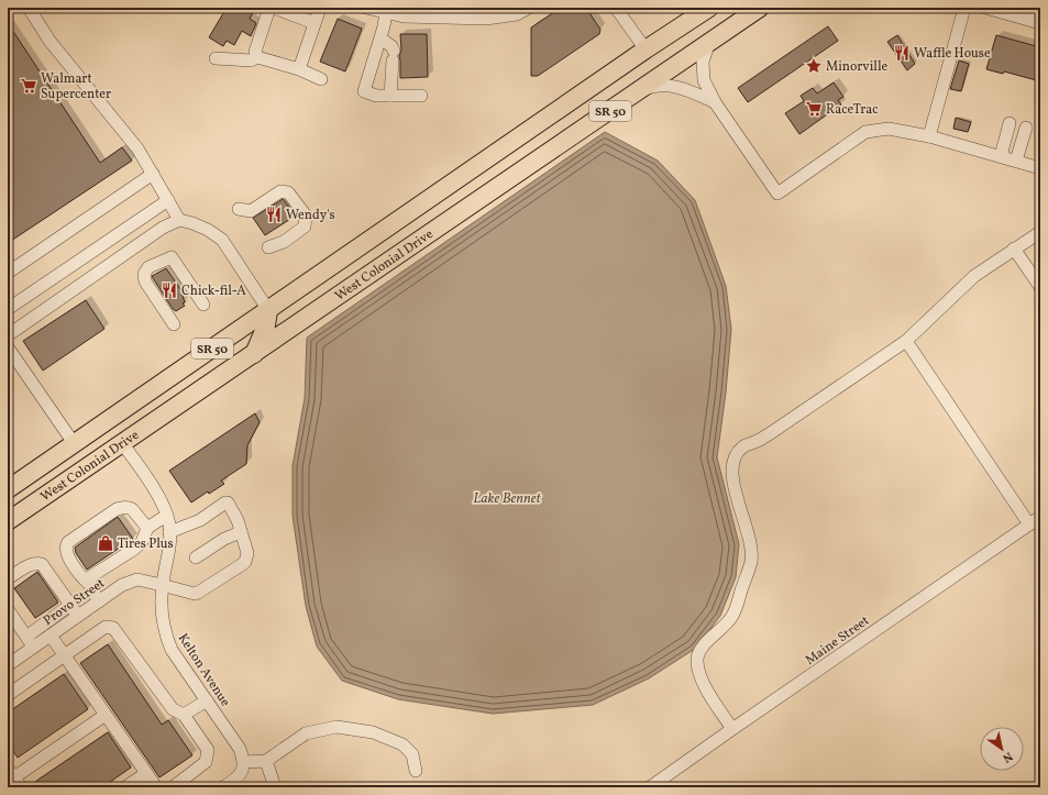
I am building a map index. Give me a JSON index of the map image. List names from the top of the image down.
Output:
{
  "streets": {
    "highway": ["SR 50", "West Colonial Drive"],
    "street": ["Provo Street", "Maine Street", "Kelton Avenue"]
  },
  "crossings": [
    ["West Colonial Drive", "Kelton Avenue"],
    ["Provo Street", "Kelton Avenue"]
  ],
  "water": ["Lake Bennet"],
  "places": {
    "restaurant": ["Waffle House", "Wendy's", "Chick-fil-A"],
    "place": ["Minorville"],
    "supermarket": ["Walmart Supercenter", "RaceTrac"],
    "shop": ["Tires Plus"]
  },
  "north": "bottom right"
}
